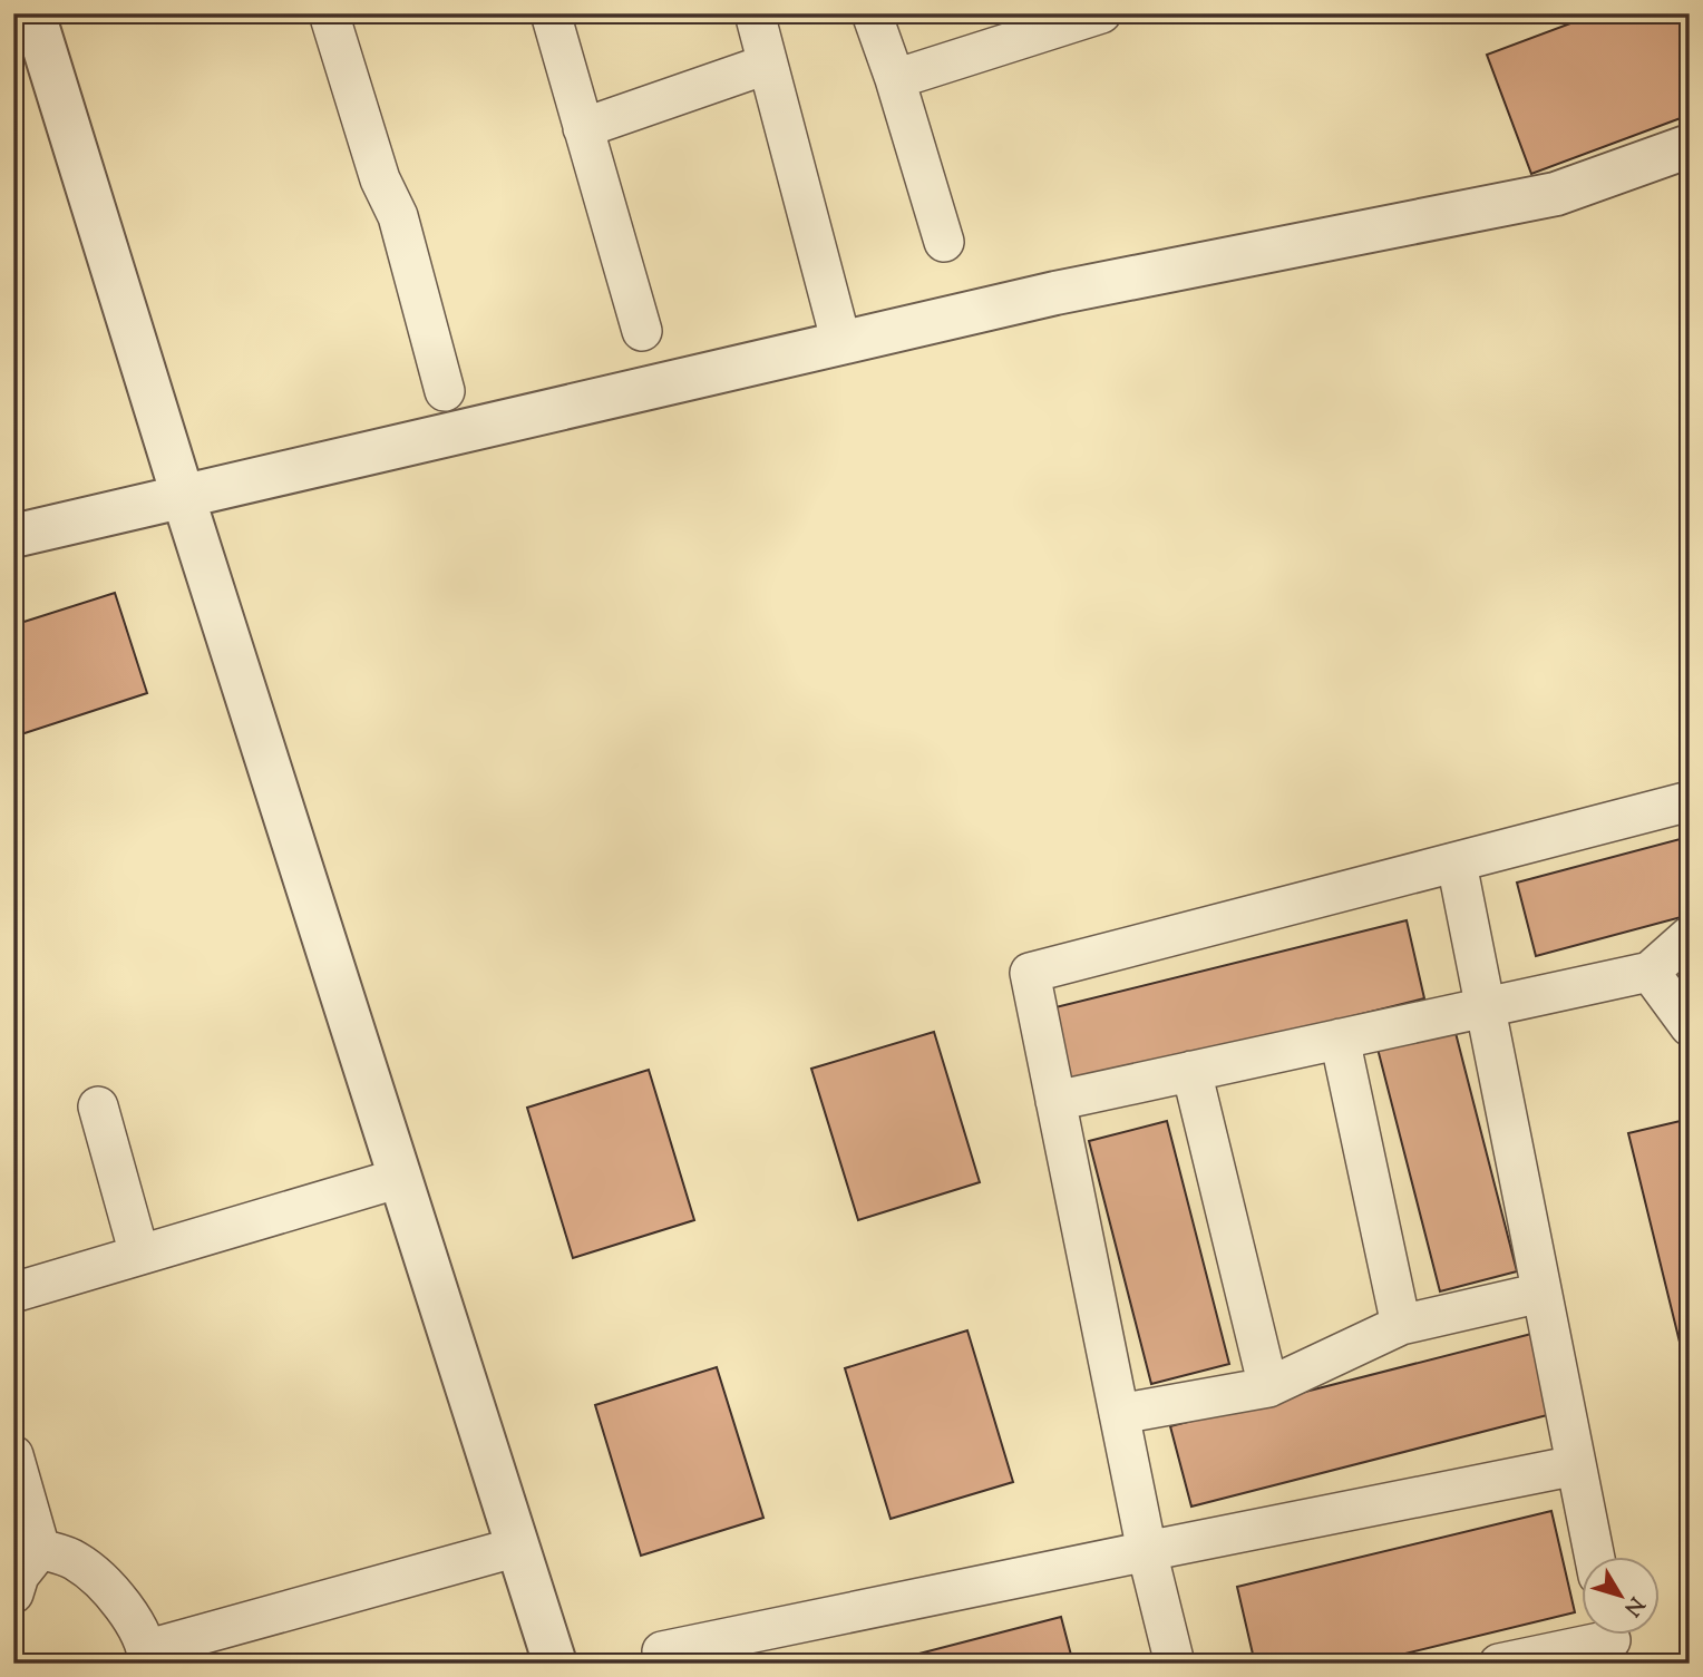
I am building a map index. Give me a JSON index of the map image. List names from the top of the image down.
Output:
{
  "north": "bottom right"
}
